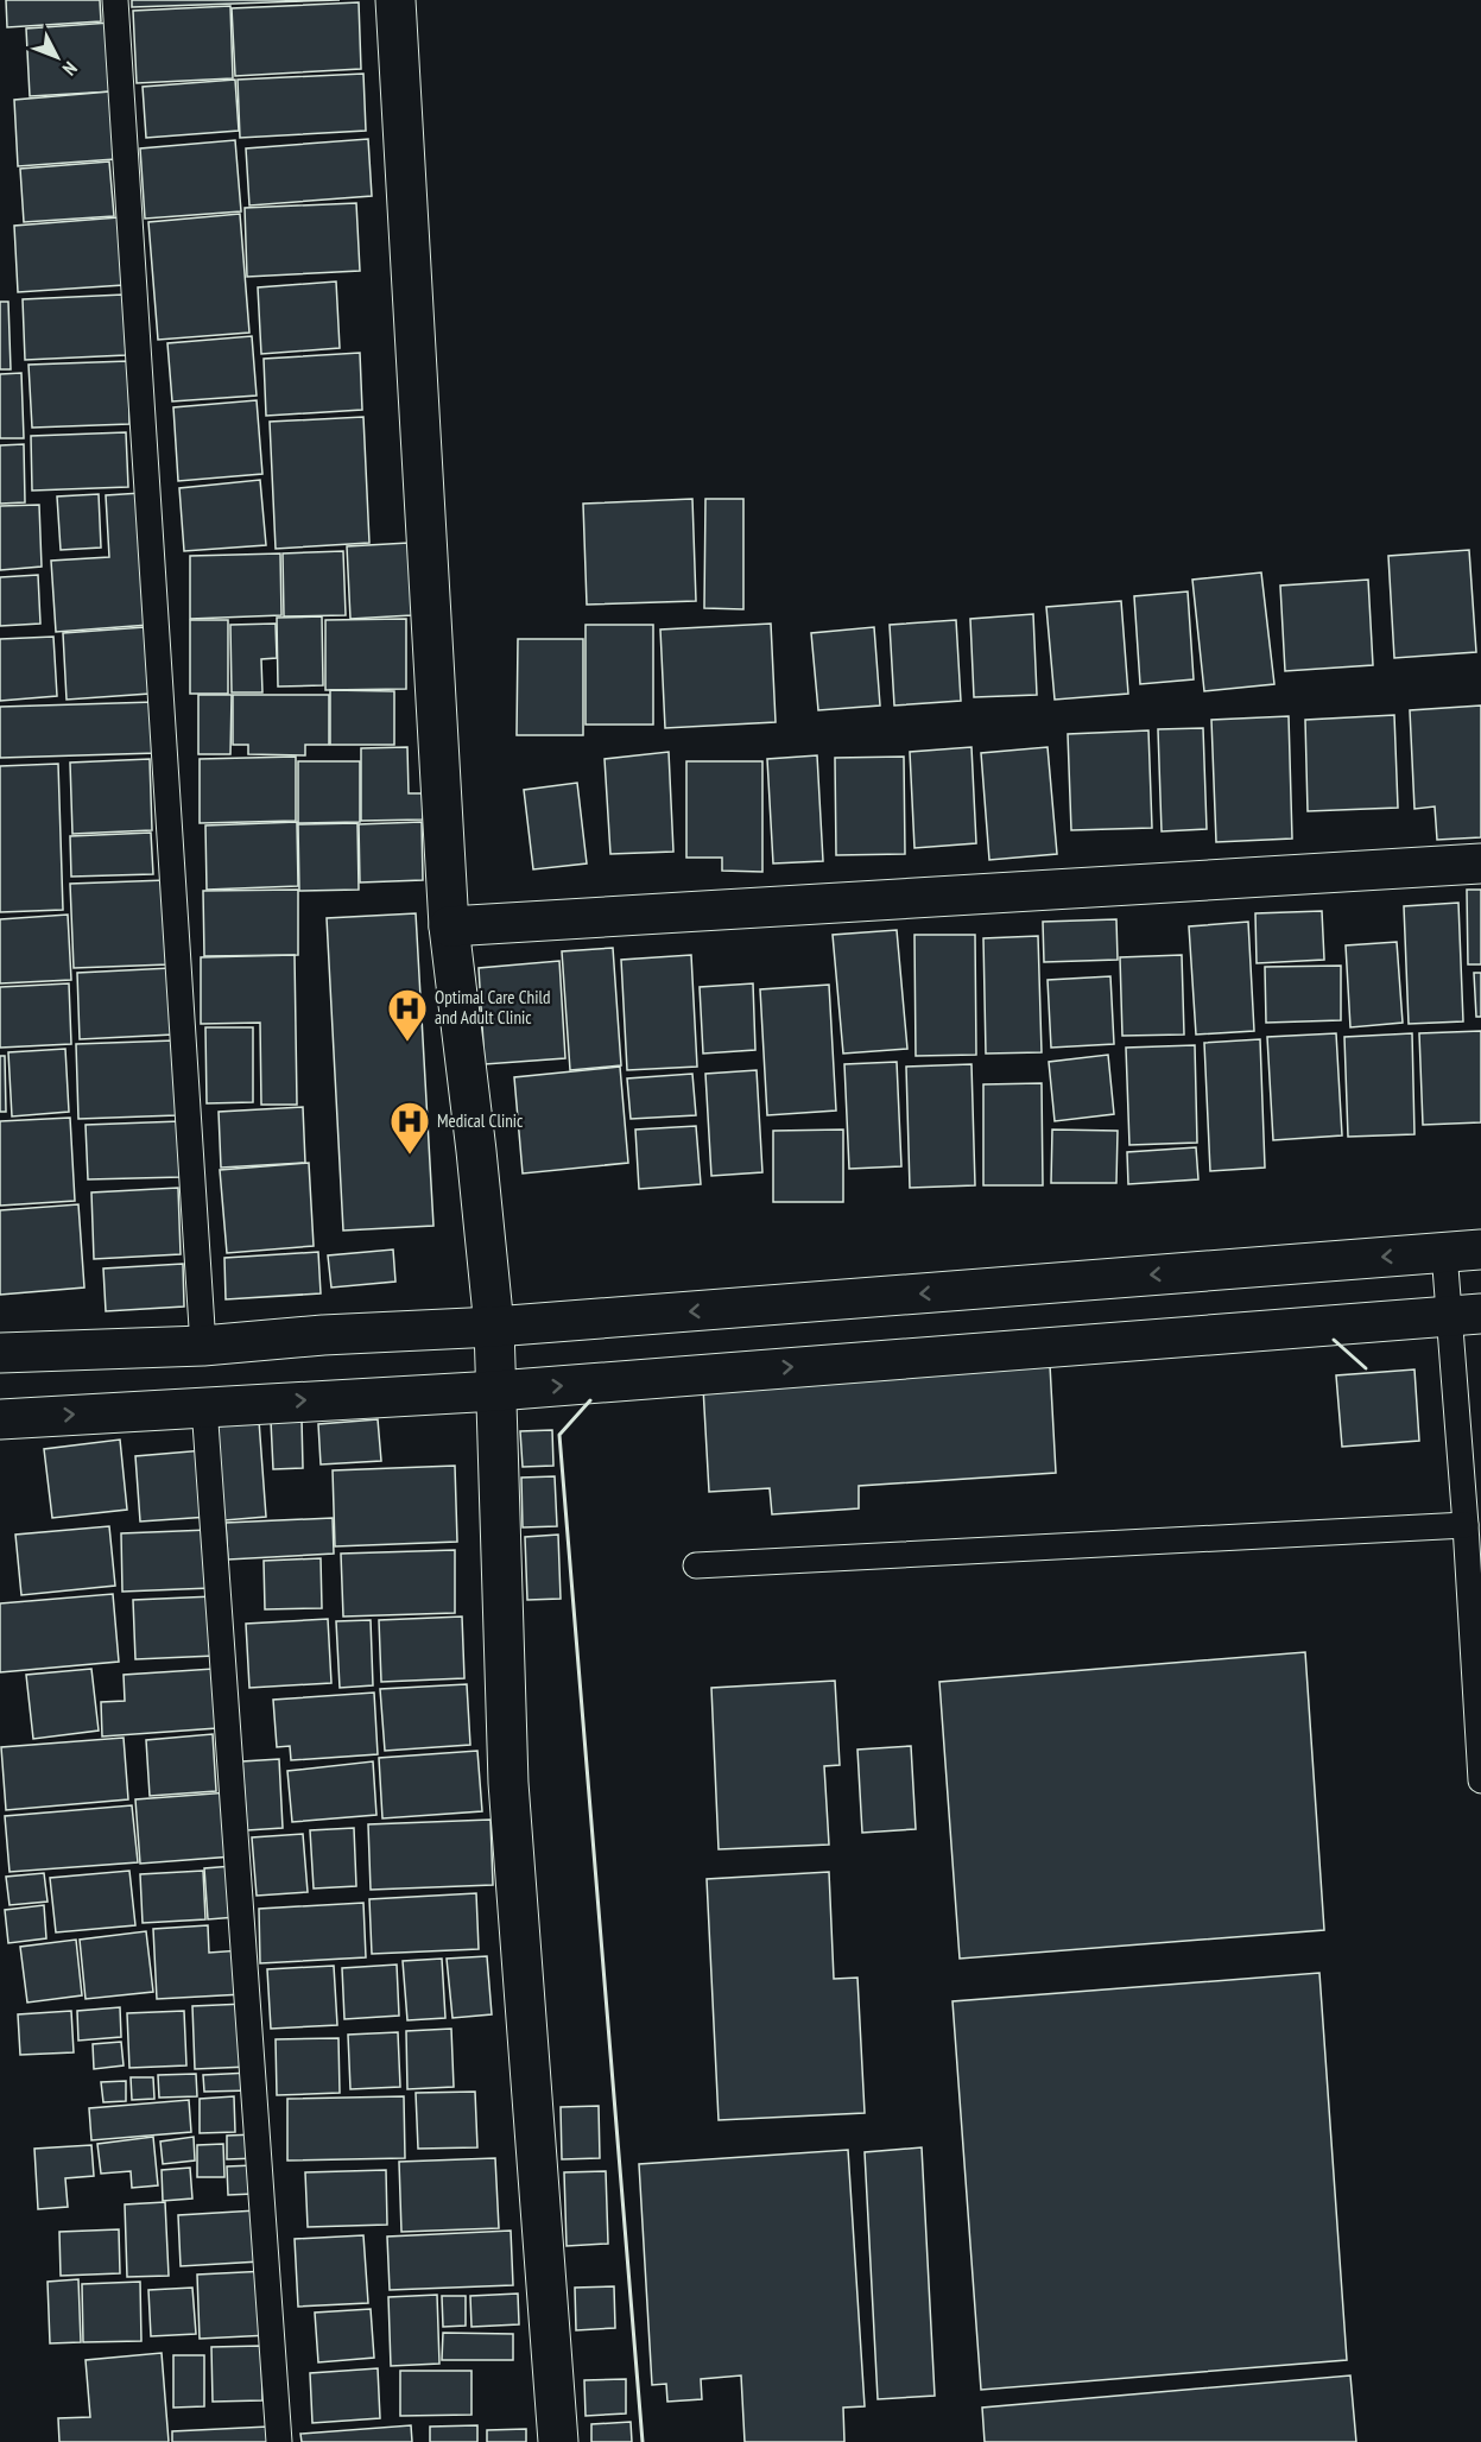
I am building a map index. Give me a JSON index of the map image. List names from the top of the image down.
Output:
{
  "places": {
    "hospital": ["Optimal Care Child and Adult Clinic", "Medical Clinic"]
  },
  "north": "bottom right"
}
